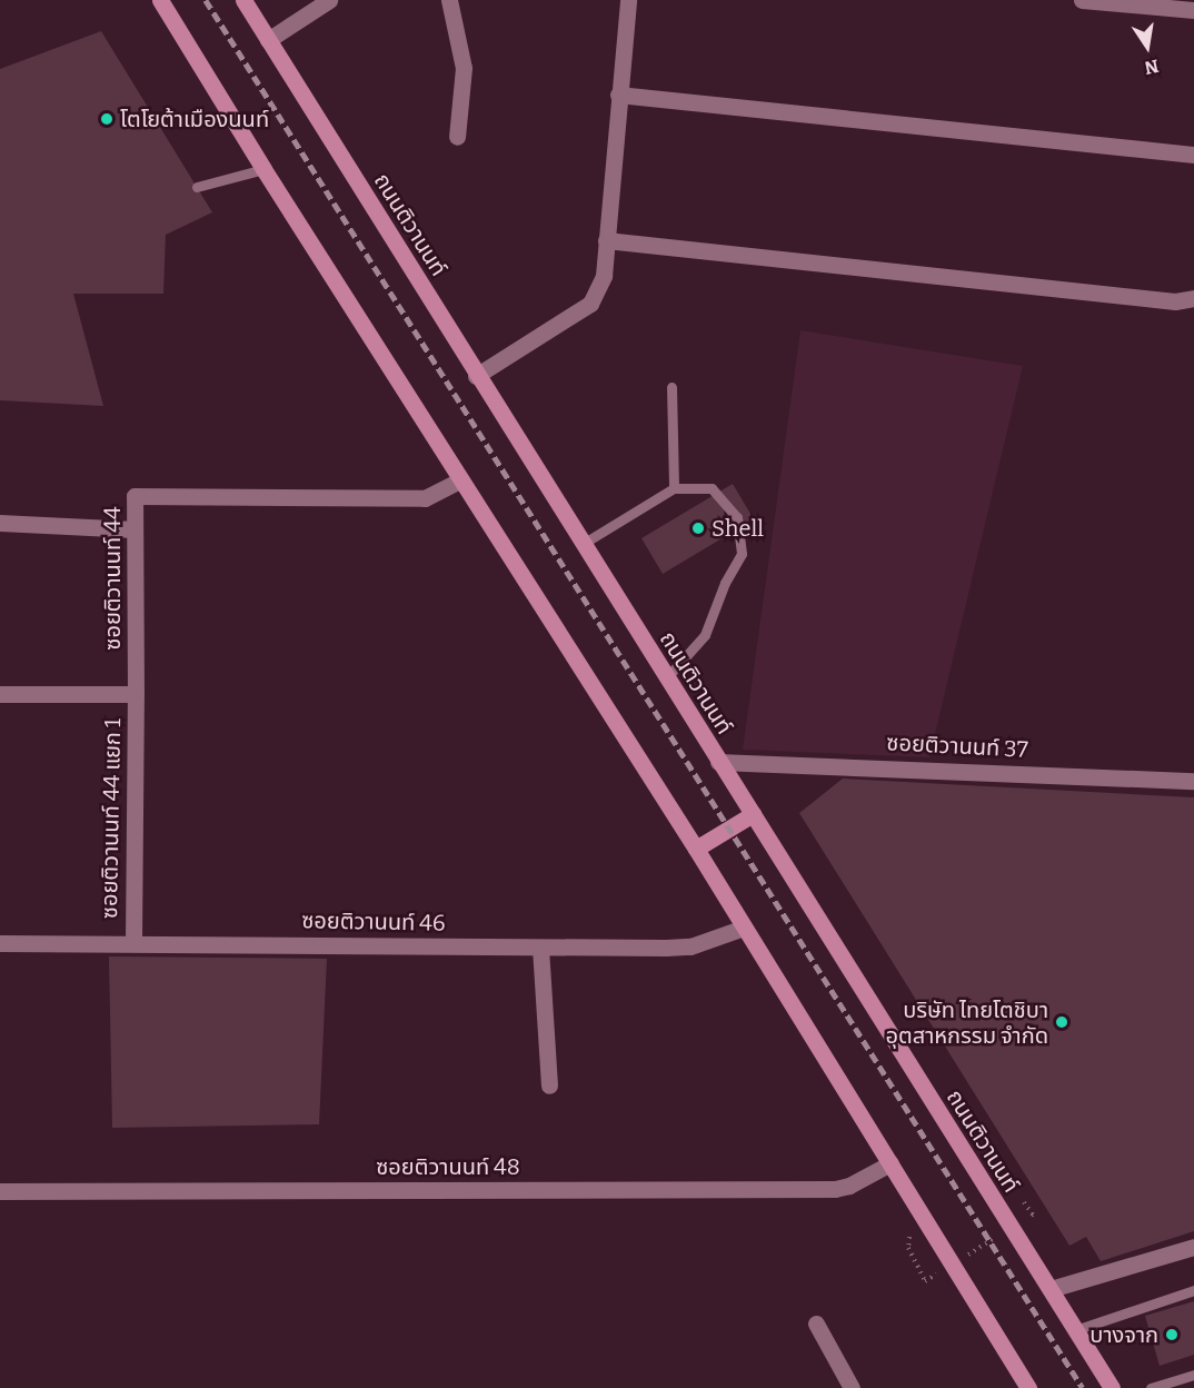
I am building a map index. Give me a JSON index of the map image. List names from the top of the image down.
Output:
{
  "streets": {
    "main road": ["ถนนติวานนท์"],
    "street": [
      "ซอยติวานนท์ 44",
      "ซอยติวานนท์ 37",
      "ซอยติวานนท์ 44 แยก 1",
      "ซอยติวานนท์ 46",
      "ซอยติวานนท์ 48"
    ]
  },
  "crossings": [
    ["ถนนติวานนท์", "ซอยติวานนท์ 37"],
    ["ซอยติวานนท์ 44", "ซอยติวานนท์ 44 แยก 1"],
    ["ซอยติวานนท์ 44 แยก 1", "ซอยติวานนท์ 46"]
  ],
  "places": [
    "โตโยต้าเมืองนนท์",
    "Shell",
    "บริษัท ไทยโตชิบา อุตสาหกรรม จำกัด",
    "บางจาก"
  ],
  "north": "bottom"
}
